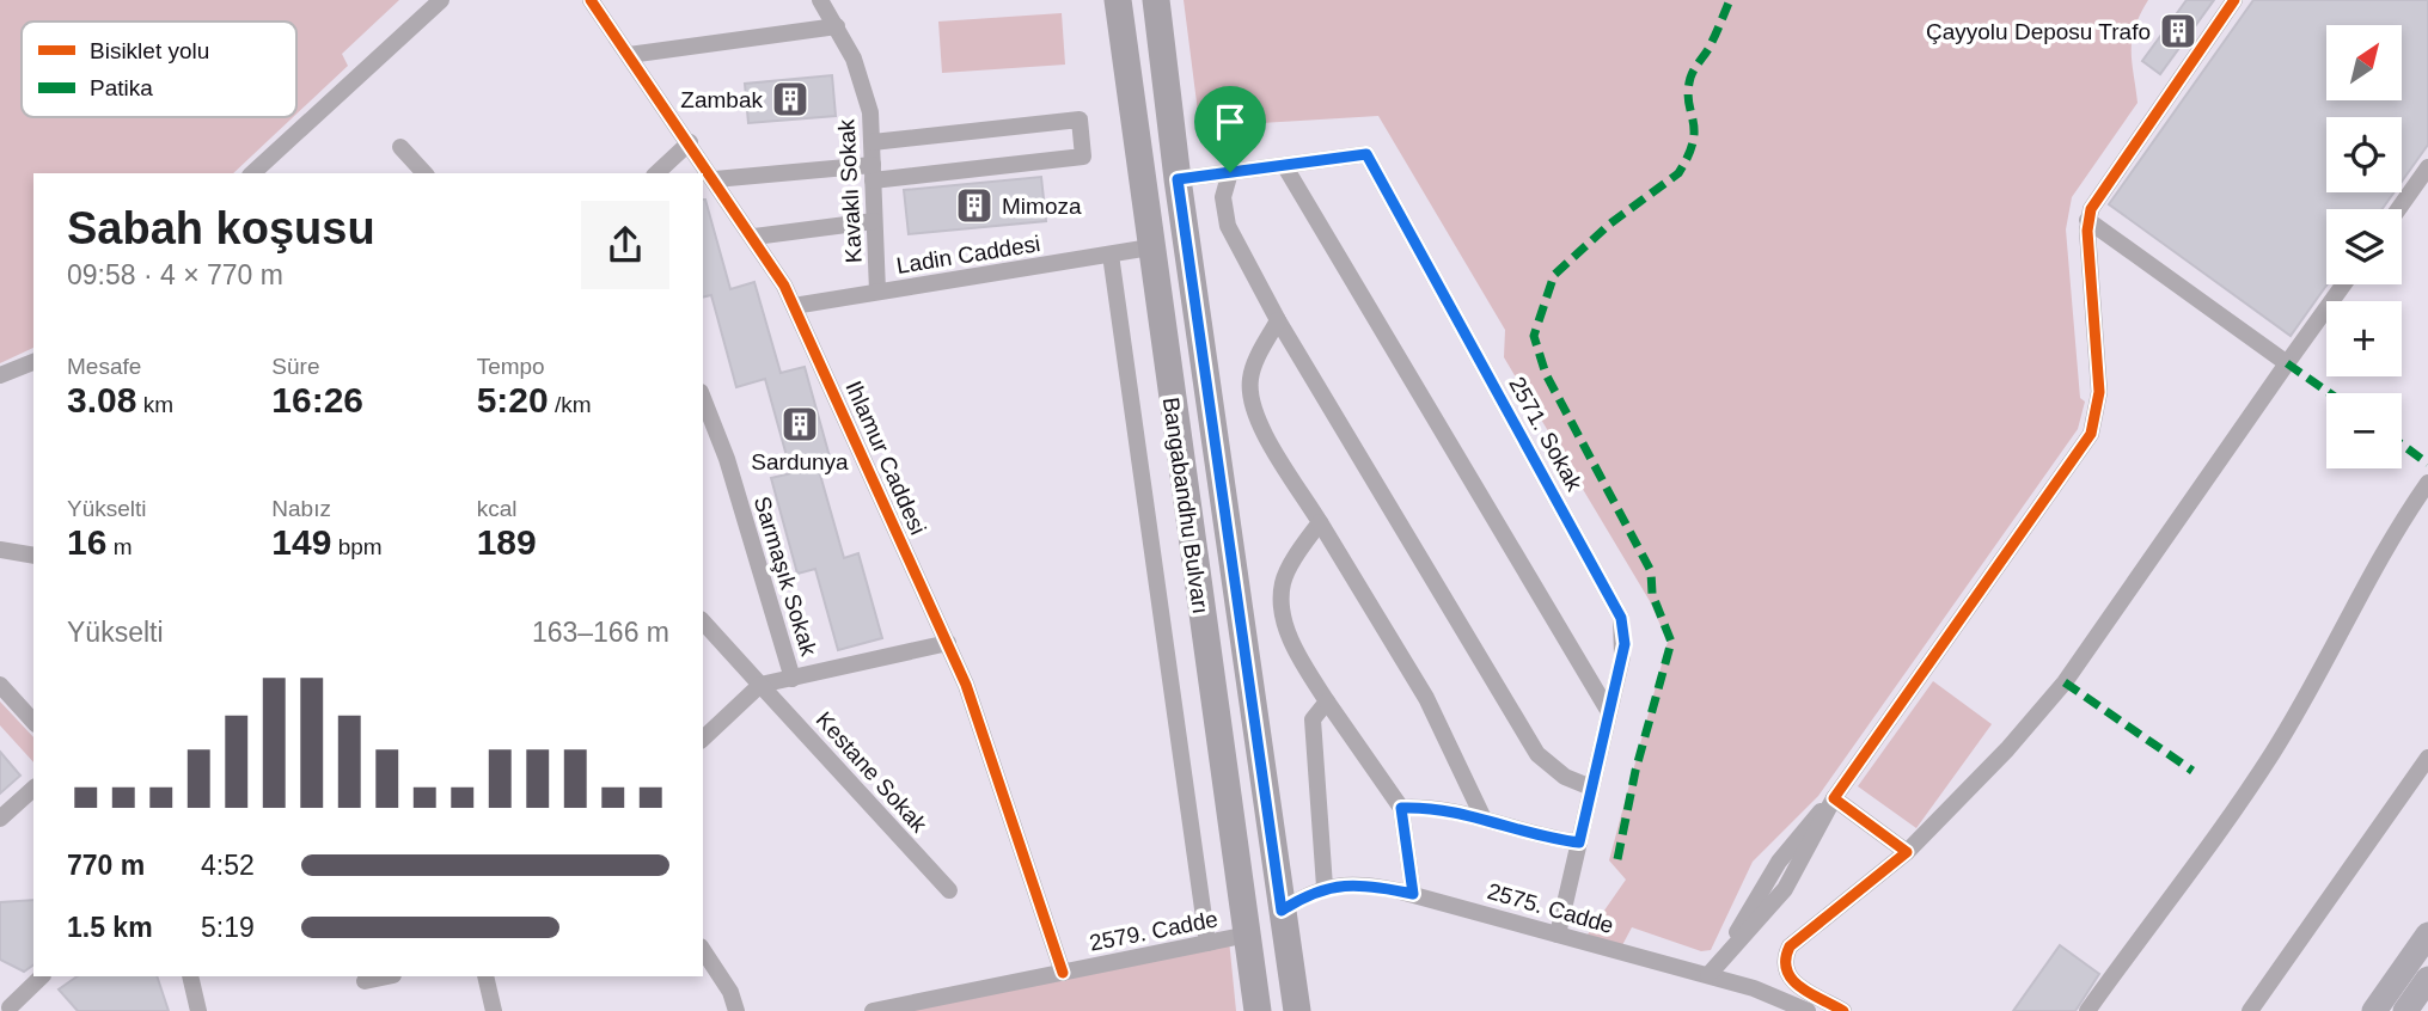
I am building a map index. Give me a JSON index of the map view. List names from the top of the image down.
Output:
{
  "streets": {
    "main road": ["Bangabandhu Bulvarı"],
    "street": [
      "Kavaklı Sokak",
      "Ladin Caddesi",
      "2571. Sokak",
      "Ihlamur Caddesi",
      "Sarmaşık Sokak",
      "Kestane Sokak",
      "2575. Cadde",
      "2579. Cadde"
    ]
  },
  "crossings": [
    ["Kavaklı Sokak", "Ladin Caddesi"],
    ["Ladin Caddesi", "Ihlamur Caddesi"],
    ["Ladin Caddesi", "Bangabandhu Bulvarı"],
    ["2571. Sokak", "Bangabandhu Bulvarı"],
    ["2571. Sokak", "2575. Cadde"],
    ["Ihlamur Caddesi", "2579. Cadde"],
    ["Bangabandhu Bulvarı", "2575. Cadde"],
    ["Bangabandhu Bulvarı", "2579. Cadde"]
  ],
  "places": {
    "building": [
      "Çayyolu Deposu Trafo",
      "Zambak",
      "Mimoza",
      "Sardunya"
    ]
  },
  "legend": ["Bisiklet yolu", "Patika"],
  "north": "top right",
  "page": {
    "map_buttons": ["+", "−"],
    "heading": ["Sabah koşusu", "09:58 · 4 × 770 m"],
    "stats": [
      ["Mesafe", "3.08 km"],
      ["Süre", "16:26"],
      ["Tempo", "5:20 /km"],
      ["Yükselti", "16 m"],
      ["Nabız", "149 bpm"],
      ["kcal", "189"]
    ],
    "chart": ["Yükselti", "163–166 m"],
    "list": [
      {
        "name": "770 m",
        "note": "4:52"
      },
      {
        "name": "1.5 km",
        "note": "5:19"
      }
    ]
  }
}
